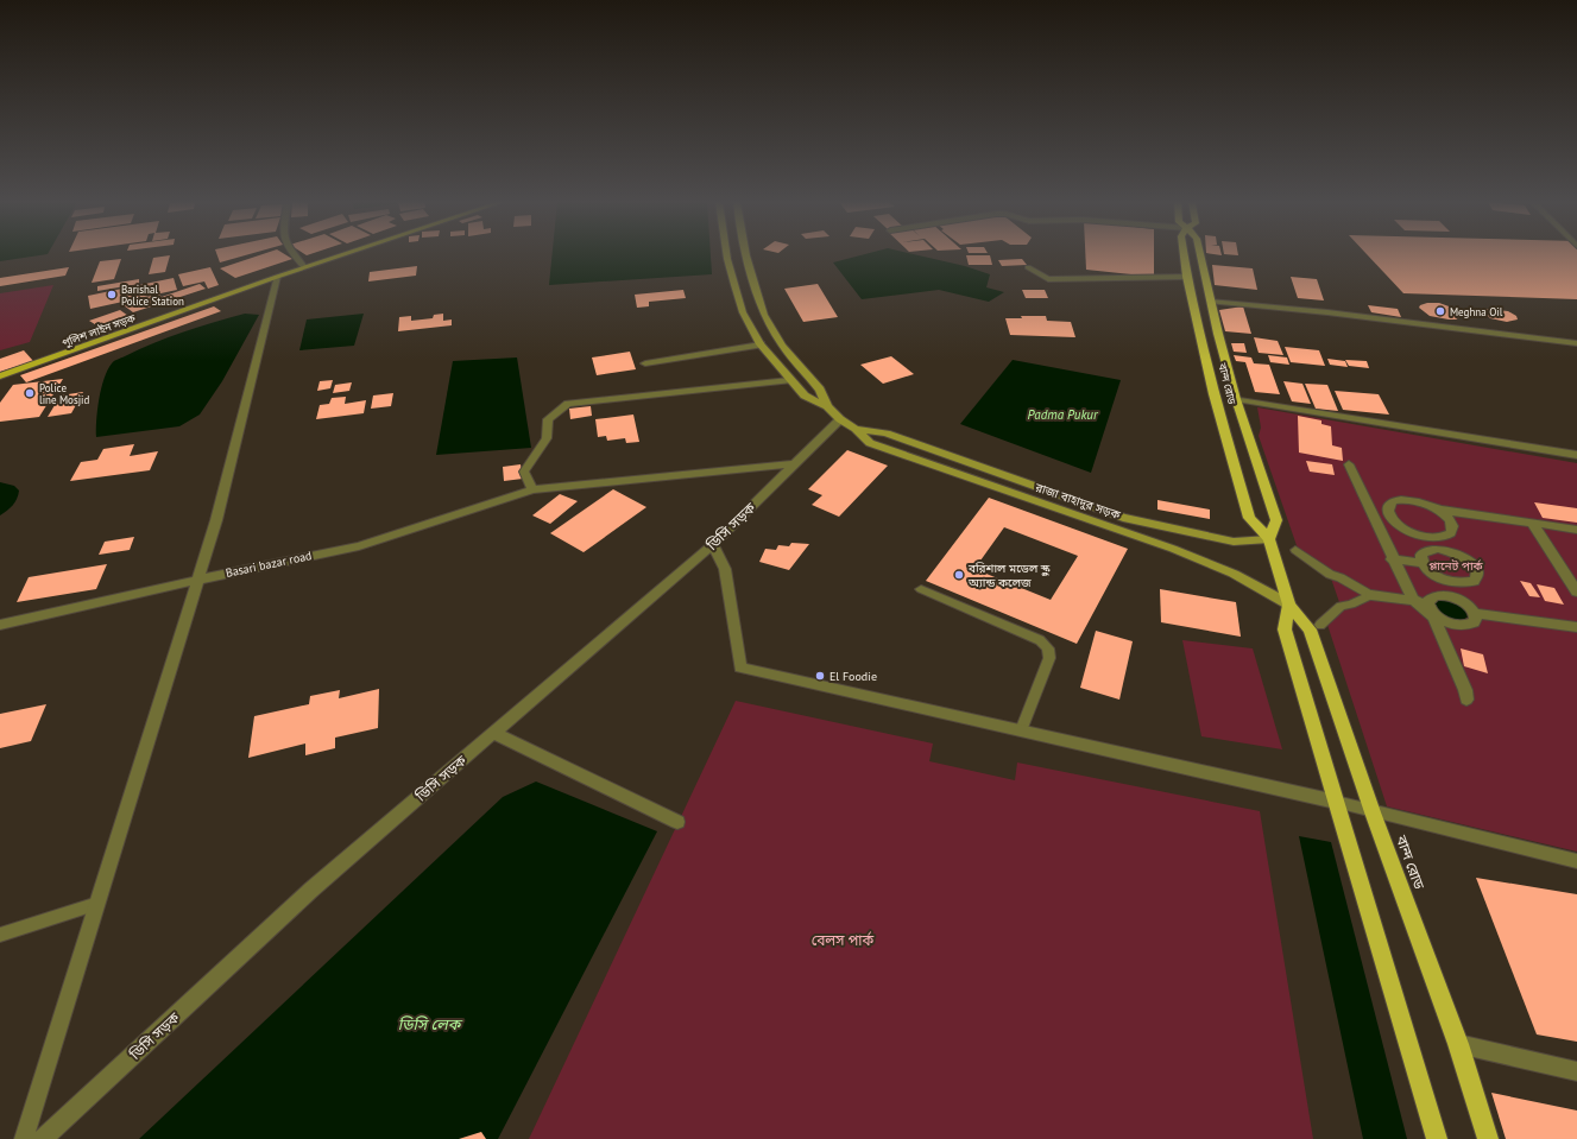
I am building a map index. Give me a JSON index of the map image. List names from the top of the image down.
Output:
{
  "streets": {
    "highway": ["বান্দ রোড"],
    "main road": ["পুলিশ লাইন সড়ক", "রাজা বাহাদুর সড়ক"],
    "street": ["ডিসি সড়ক", "Basari bazar road"]
  },
  "crossings": [
    ["বান্দ রোড", "রাজা বাহাদুর সড়ক"],
    ["রাজা বাহাদুর সড়ক", "ডিসি সড়ক"],
    ["ডিসি সড়ক", "Basari bazar road"]
  ],
  "water": ["Padma Pukur", "ডিসি লেক"],
  "parks": ["প্লানেট পার্ক", "বেলস পার্ক"],
  "places": [
    "Barishal Police Station",
    "Meghna Oil",
    "Police line Mosjid",
    "বরিশাল মডেল স্কুল অ্যান্ড কলেজ",
    "El Foodie"
  ]
}
